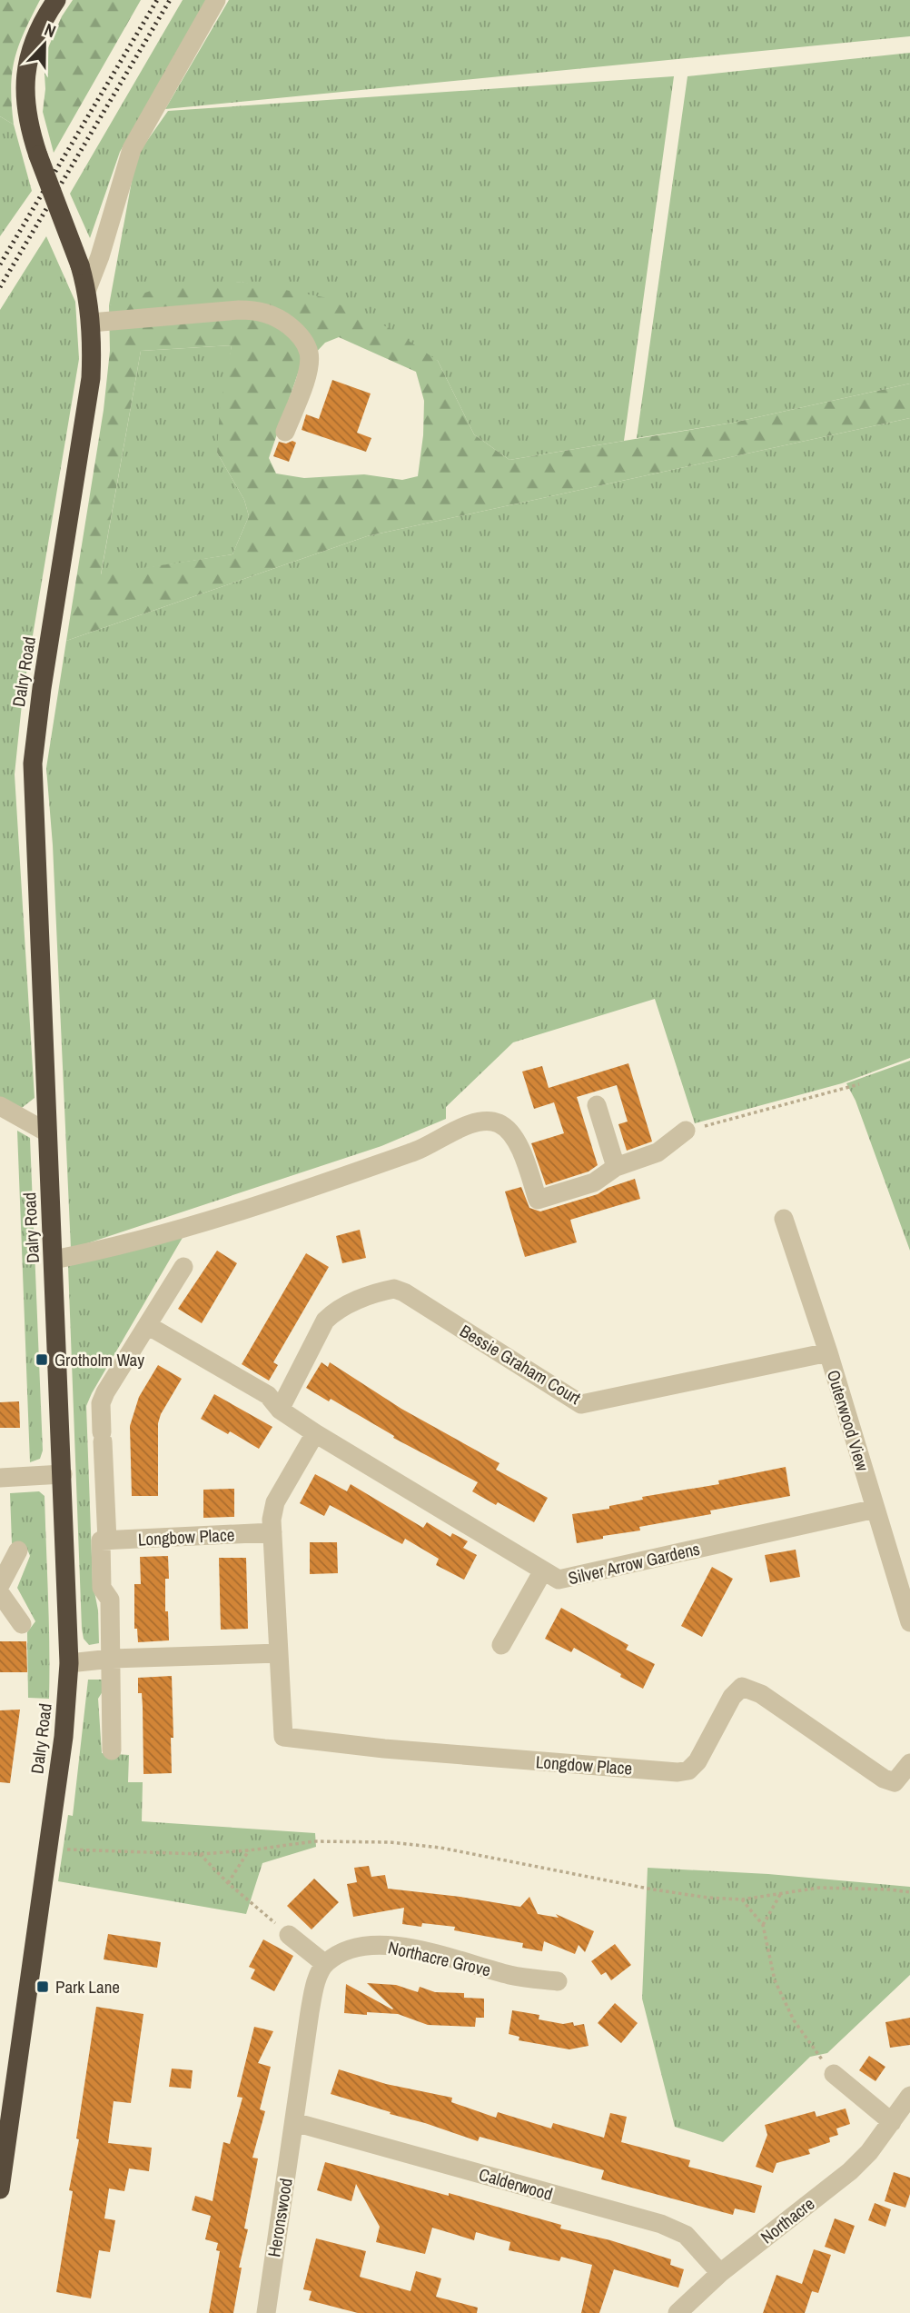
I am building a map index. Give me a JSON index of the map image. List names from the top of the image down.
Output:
{
  "streets": {
    "highway": ["Dalry Road"],
    "street": [
      "Bessie Graham Court",
      "Outerwood View",
      "Longbow Place",
      "Silver Arrow Gardens",
      "Longdow Place",
      "Northacre Grove",
      "Calderwood",
      "Heronswood",
      "Northacre"
    ]
  },
  "crossings": [
    ["Bessie Graham Court", "Outerwood View"],
    ["Bessie Graham Court", "Silver Arrow Gardens"],
    ["Outerwood View", "Silver Arrow Gardens"],
    ["Calderwood", "Heronswood"],
    ["Calderwood", "Northacre"]
  ],
  "places": {
    "transit": ["Grotholm Way", "Park Lane"]
  },
  "north": "top"
}
